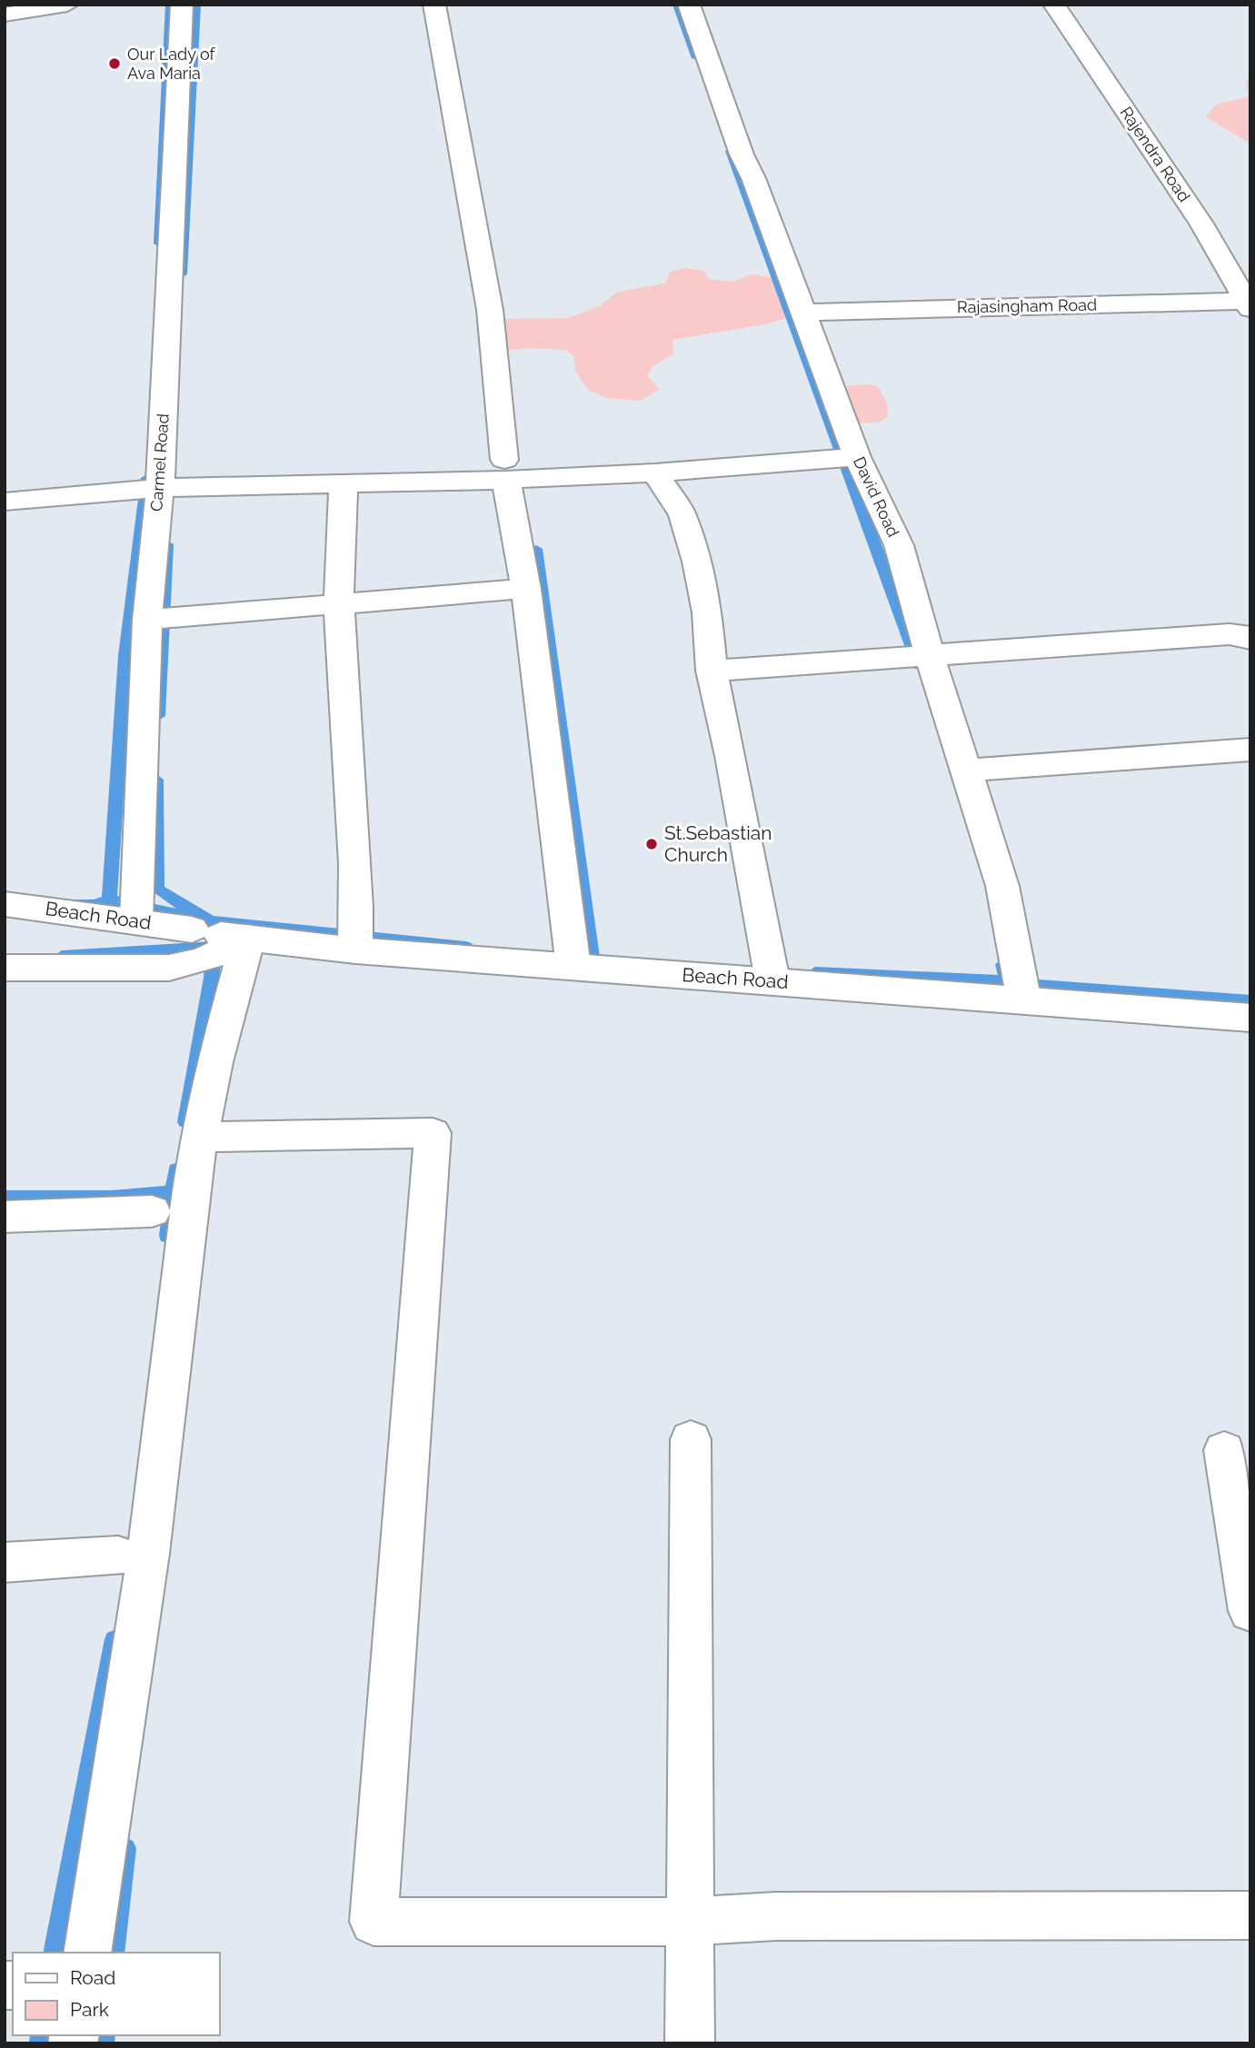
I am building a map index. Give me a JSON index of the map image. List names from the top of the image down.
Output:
{
  "streets": {
    "street": [
      "Rajendra Road",
      "Rajasingham Road",
      "Carmel Road",
      "David Road",
      "Beach Road"
    ]
  },
  "crossings": [
    ["Rajendra Road", "Rajasingham Road"],
    ["Rajasingham Road", "David Road"],
    ["Carmel Road", "Beach Road"],
    ["David Road", "Beach Road"]
  ],
  "places": ["Our Lady of Ava Maria", "St.Sebastian Church"],
  "legend": ["Road", "Park"]
}
